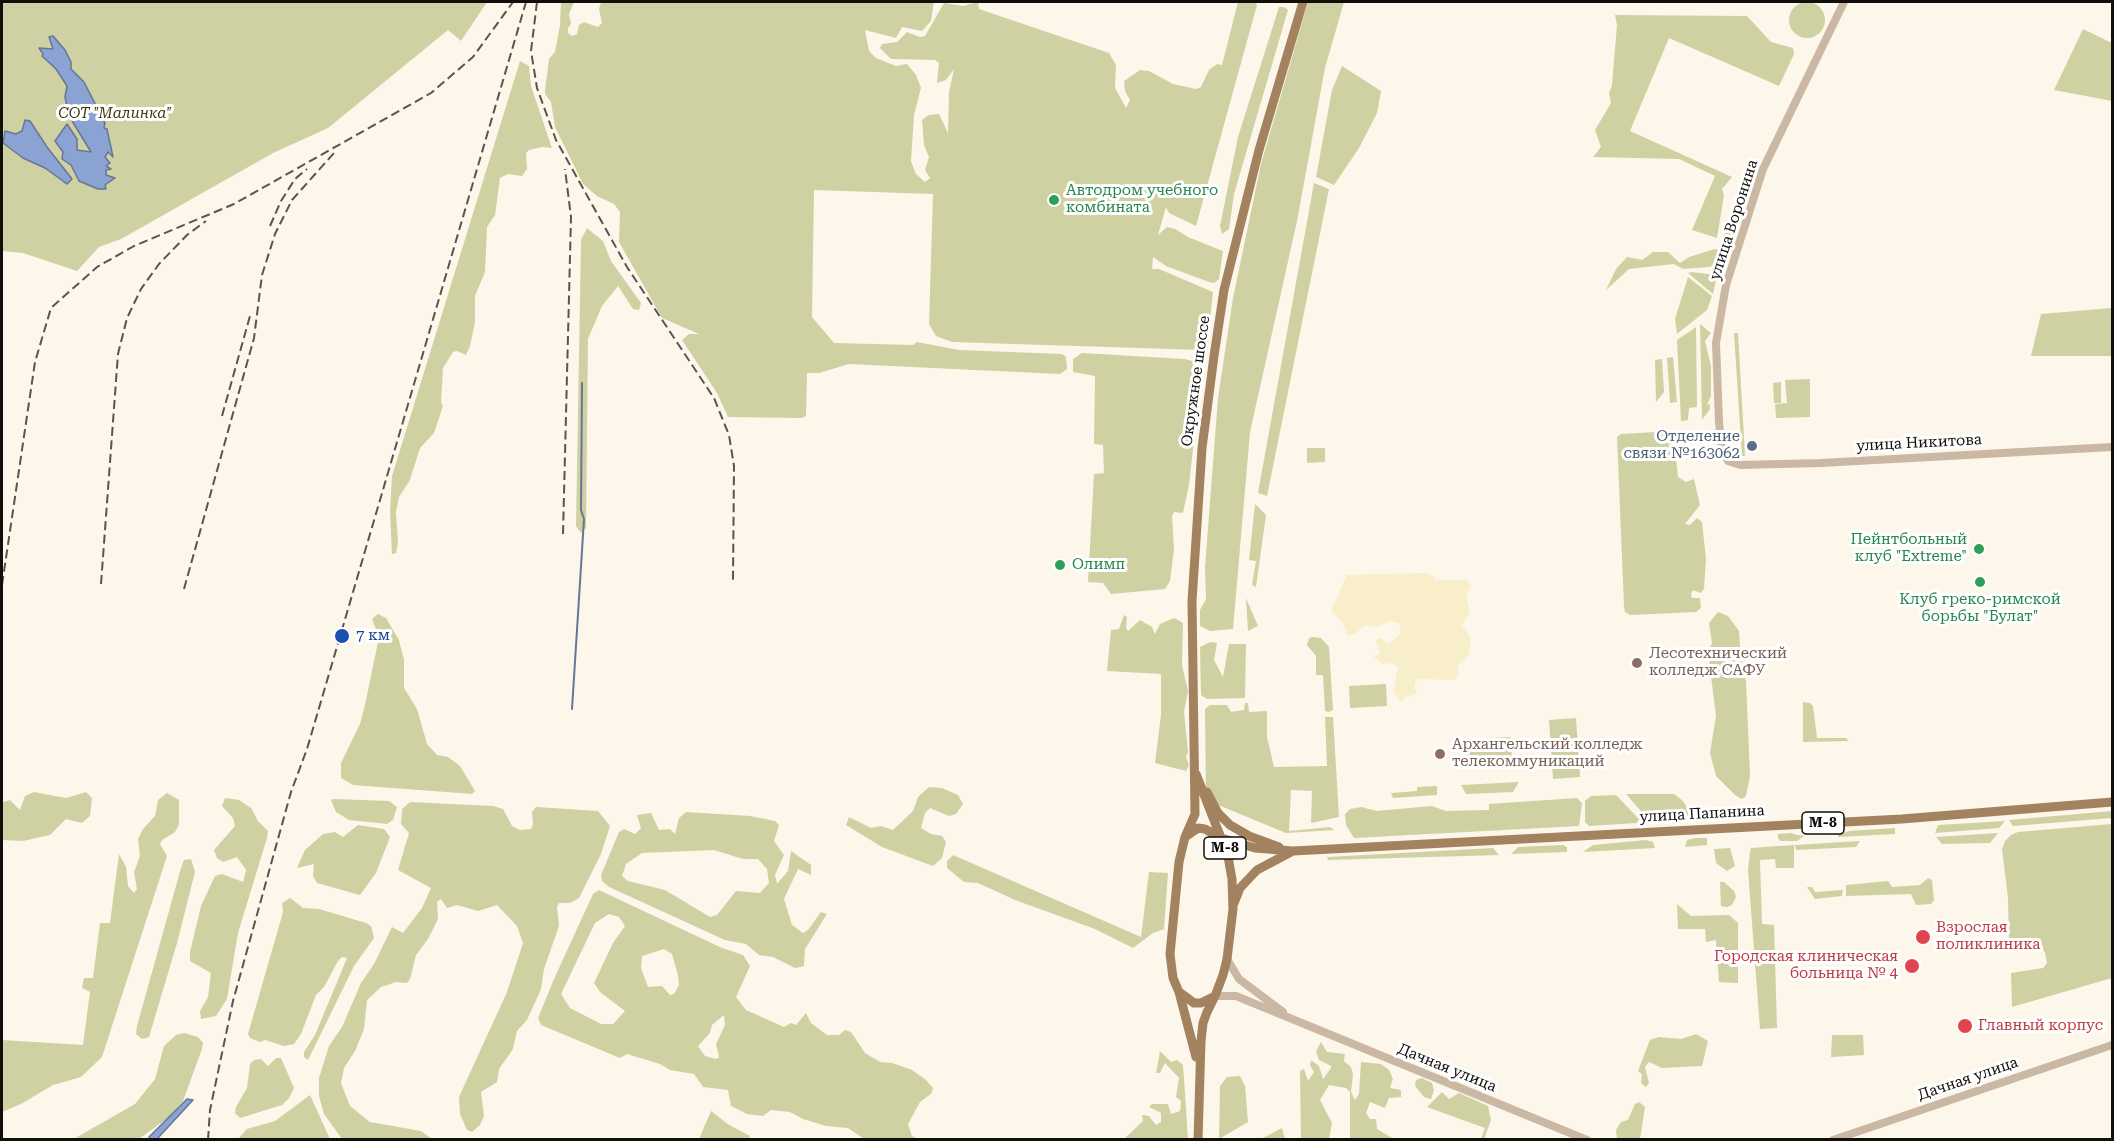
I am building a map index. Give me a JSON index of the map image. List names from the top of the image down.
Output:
{
  "streets": {
    "main road": ["Окружное шоссе", "улица Папанина", "М-8"],
    "street": ["улица Воронина", "улица Никитова", "Дачная улица"]
  },
  "crossings": [
    ["улица Воронина", "улица Никитова"],
    ["Окружное шоссе", "улица Папанина"],
    ["Окружное шоссе", "М-8"],
    ["Окружное шоссе", "Дачная улица"],
    ["улица Папанина", "М-8"]
  ],
  "parks": ["СОТ \"Малинка\""],
  "places": [
    "Автодром учебного комбината",
    "Отделение связи №163062",
    "Пейнтбольный клуб \"Extreme\"",
    "Олимп",
    "Клуб греко-римской борьбы \"Булат\"",
    "7 км",
    "Лесотехнический колледж САФУ",
    "Архангельский колледж телекоммуникаций",
    "Взрослая поликлиника",
    "Городская клиническая больница № 4",
    "Главный корпус"
  ]
}
